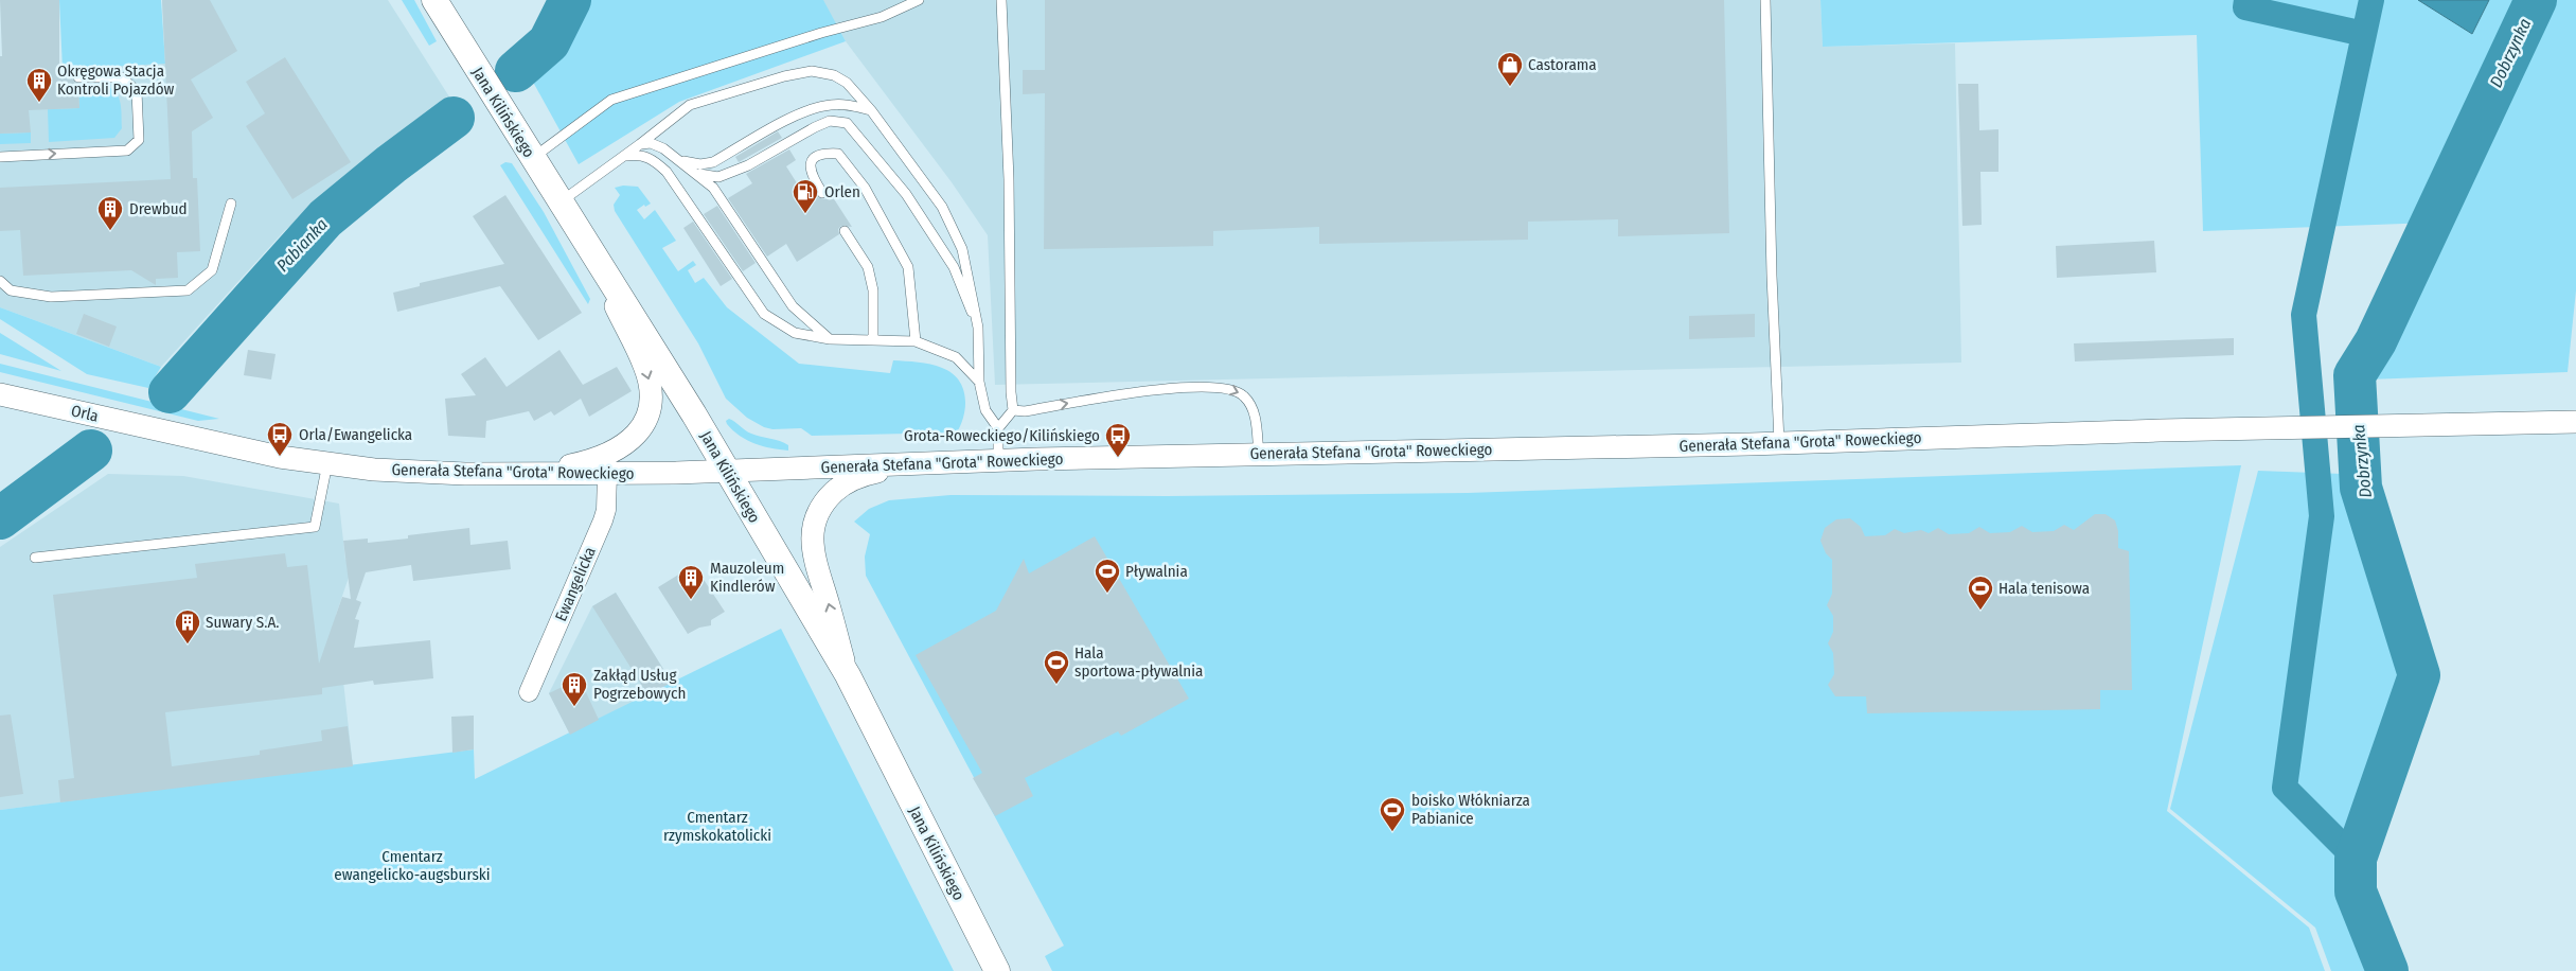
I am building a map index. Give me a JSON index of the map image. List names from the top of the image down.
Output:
{
  "streets": {
    "main road": ["Jana Kilińskiego"],
    "street": ["Orla", "Generała Stefana \"Grota\" Roweckiego", "Ewangelicka"]
  },
  "crossings": [
    ["Jana Kilińskiego", "Generała Stefana \"Grota\" Roweckiego"],
    ["Orla", "Generała Stefana \"Grota\" Roweckiego"],
    ["Generała Stefana \"Grota\" Roweckiego", "Ewangelicka"]
  ],
  "water": ["Dobrzynka", "Pabianka"],
  "parks": ["Cmentarz rzymskokatolicki", "Cmentarz ewangelicko-augsburski"],
  "places": {
    "shop": ["Castorama"],
    "building": [
      "Okręgowa Stacja Kontroli Pojazdów",
      "Drewbud",
      "Mauzoleum Kindlerów",
      "Suwary S.A.",
      "Zakłąd Usług Pogrzebowych"
    ],
    "fuel station": ["Orlen"],
    "bus stop": ["Orla/Ewangelicka", "Grota-Roweckiego/Kilińskiego"],
    "sports": [
      "Pływalnia",
      "Hala tenisowa",
      "Hala sportowa-pływalnia",
      "boisko Włókniarza Pabianice"
    ]
  }
}
